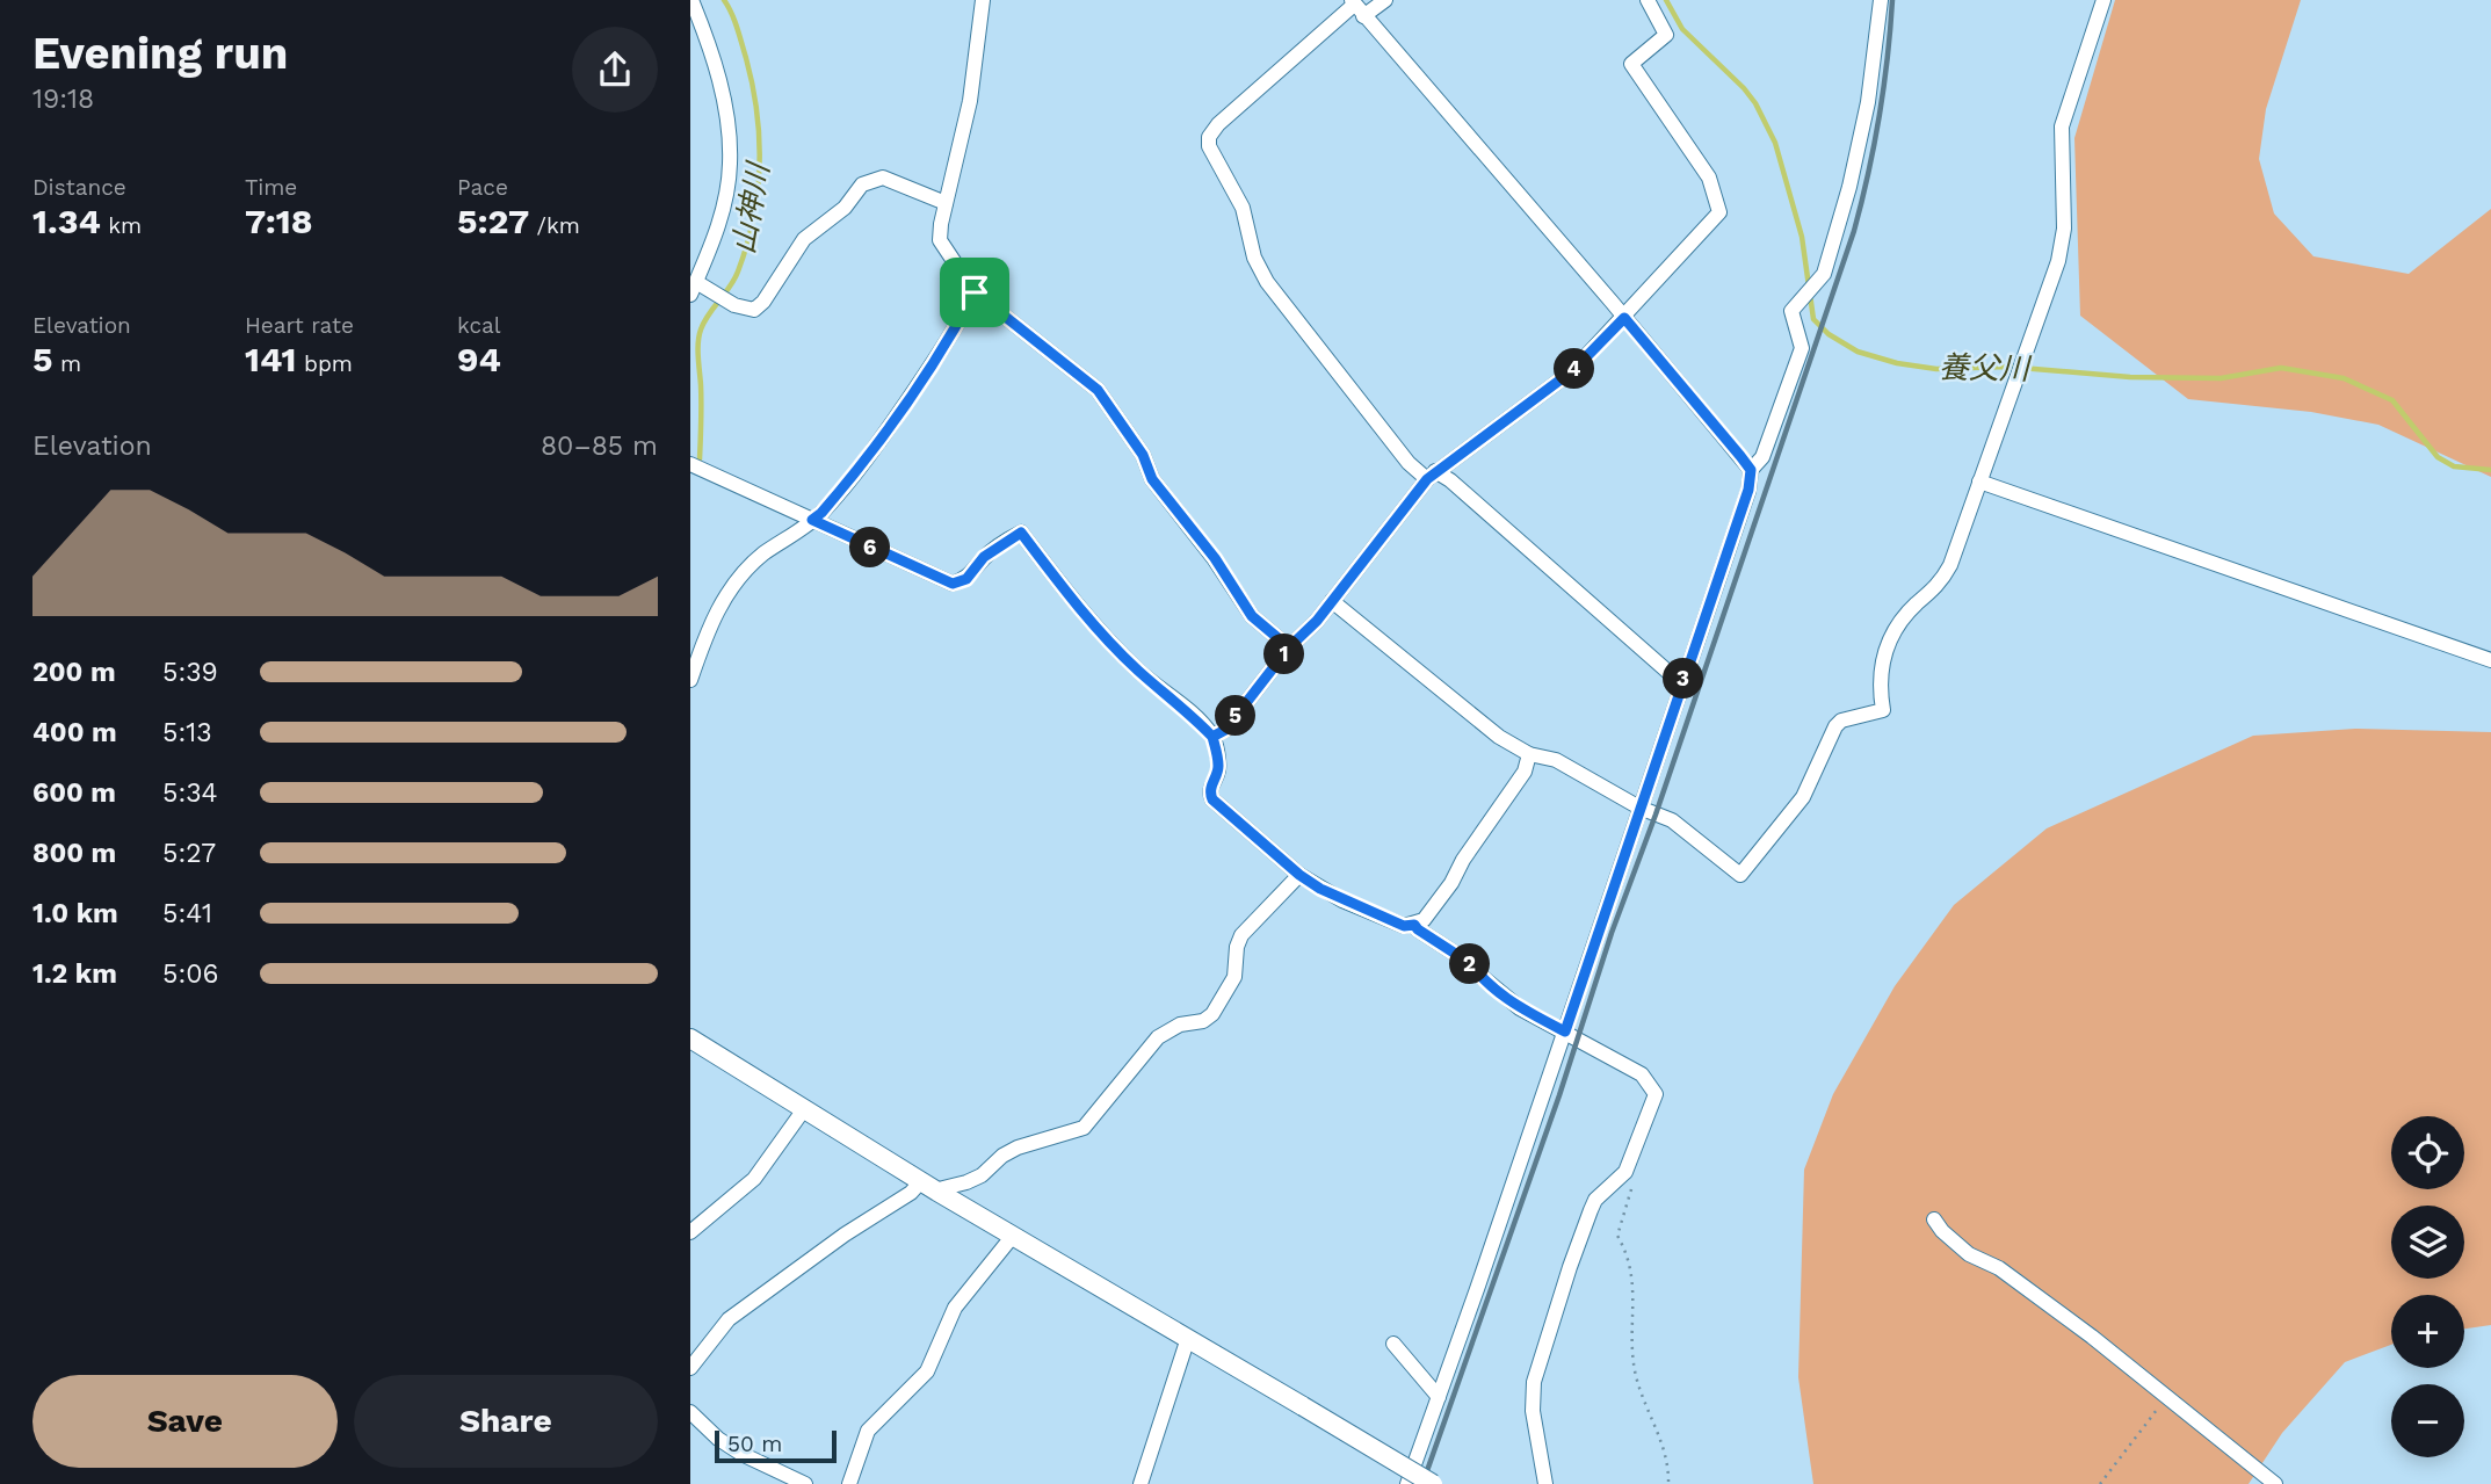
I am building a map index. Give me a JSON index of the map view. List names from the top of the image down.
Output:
{
  "water": ["山神川", "養父川"],
  "scale_bar": "50 m",
  "page": {
    "heading": ["Evening run", "19:18"],
    "stats": [
      ["Distance", "1.34 km"],
      ["Time", "7:18"],
      ["Pace", "5:27 /km"],
      ["Elevation", "5 m"],
      ["Heart rate", "141 bpm"],
      ["kcal", "94"]
    ],
    "pins": [
      "4",
      "6",
      "1",
      "3",
      "5",
      "2"
    ],
    "chart": ["Elevation", "80–85 m"],
    "list": [
      {
        "name": "200 m",
        "note": "5:39"
      },
      {
        "name": "400 m",
        "note": "5:13"
      },
      {
        "name": "600 m",
        "note": "5:34"
      },
      {
        "name": "800 m",
        "note": "5:27"
      },
      {
        "name": "1.0 km",
        "note": "5:41"
      },
      {
        "name": "1.2 km",
        "note": "5:06"
      }
    ],
    "map_buttons": ["+", "−"],
    "buttons": ["Save", "Share"],
    "scale": "50 m"
  }
}
